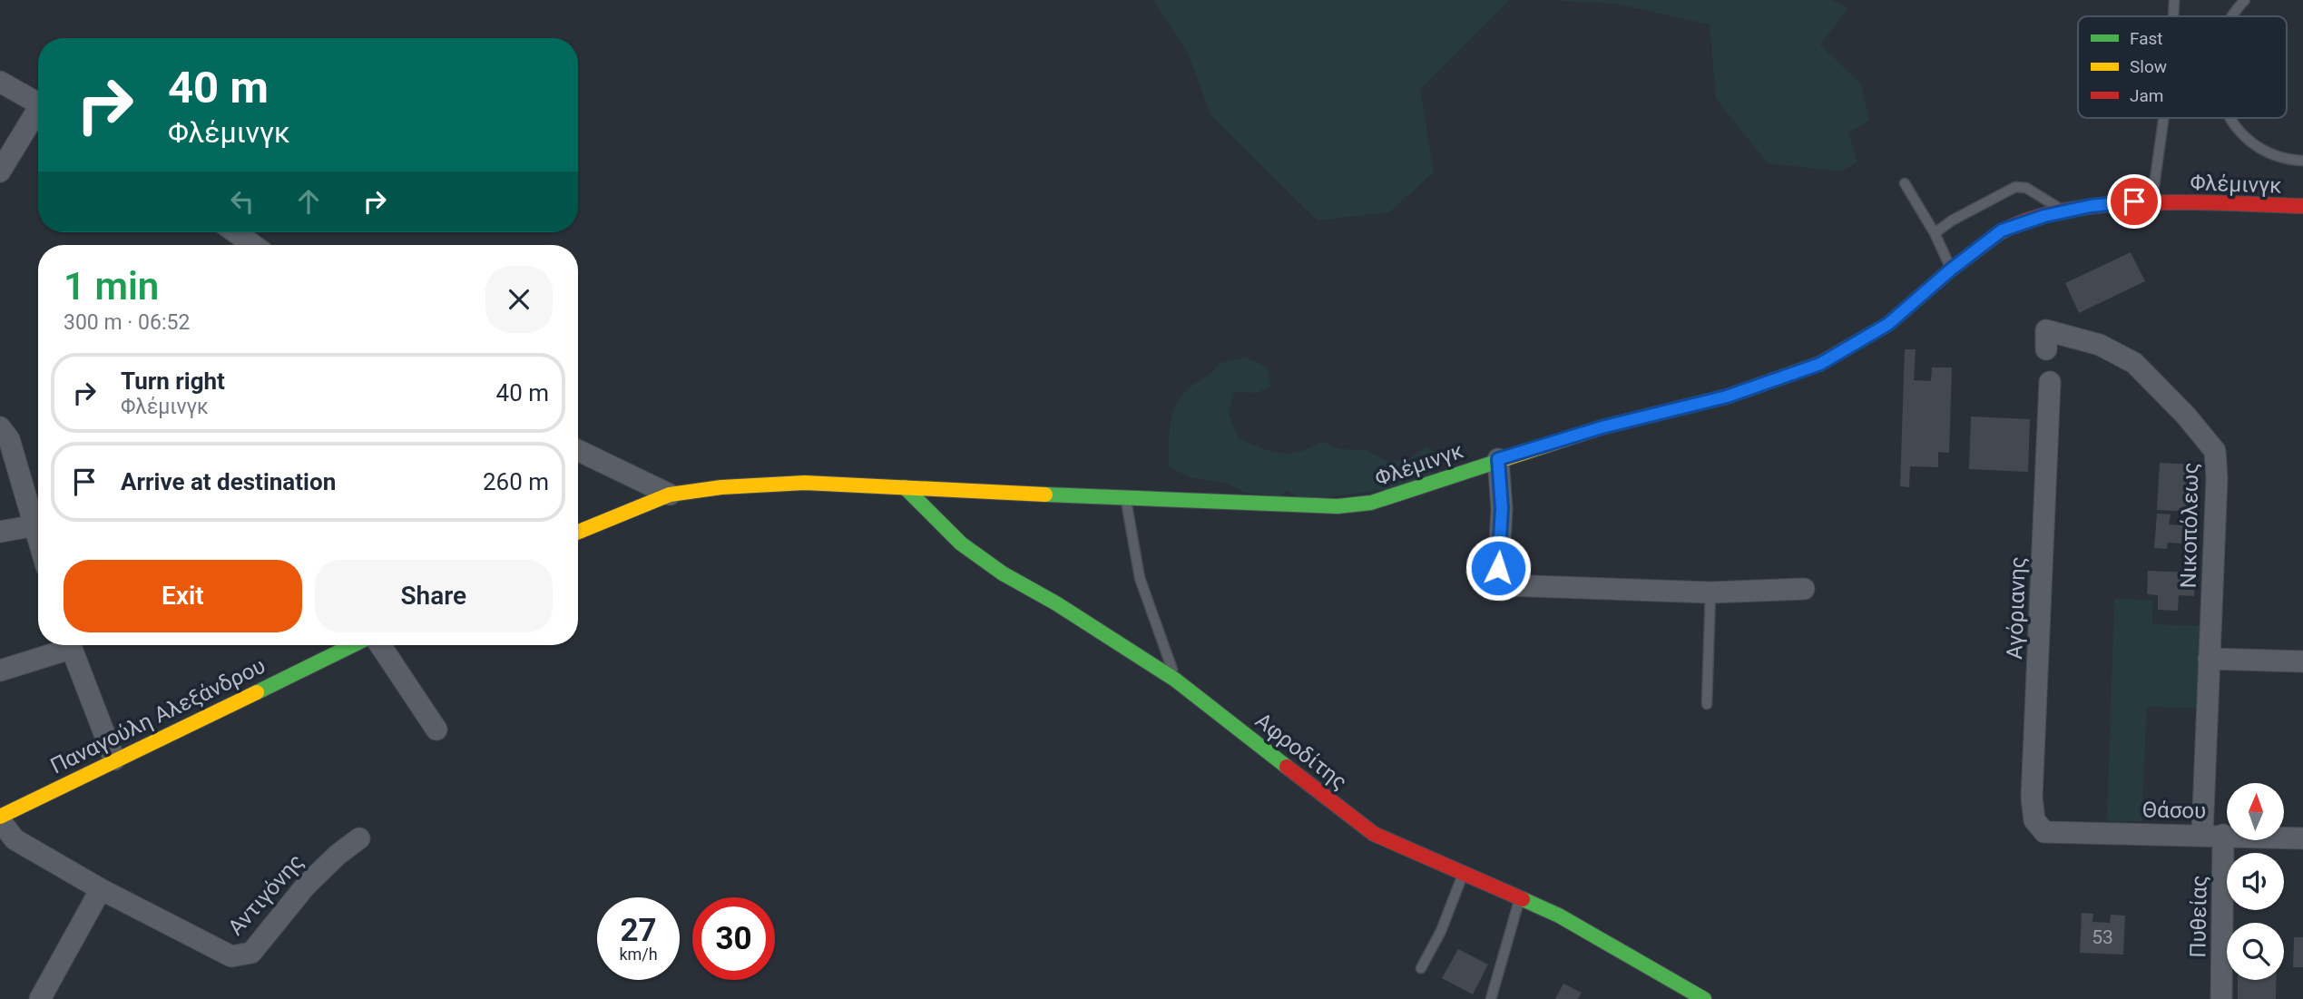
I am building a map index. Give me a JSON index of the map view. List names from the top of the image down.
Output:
{
  "streets": {
    "street": [
      "Φλέμινγκ",
      "Νικοπόλεως",
      "Αγόριανης",
      "Παναγούλη Αλεξάνδρου",
      "Αφροδίτης",
      "Θάσου",
      "Αντιγόνης",
      "Πυθείας"
    ]
  },
  "crossings": [
    ["Φλέμινγκ", "Αφροδίτης"],
    ["Νικοπόλεως", "Θάσου"],
    ["Νικοπόλεως", "Πυθείας"],
    ["Αγόριανης", "Θάσου"],
    ["Παναγούλη Αλεξάνδρου", "Αντιγόνης"],
    ["Θάσου", "Πυθείας"]
  ],
  "house_numbers": ["53"],
  "legend": ["Fast", "Slow", "Jam"],
  "north": "top",
  "page": {
    "turn": ["40 m", "Φλέμινγκ"],
    "heading": ["1 min", "300 m · 06:52"],
    "list": [
      {
        "name": "Turn right",
        "note": "Φλέμινγκ",
        "value": "40 m"
      },
      {
        "name": "Arrive at destination",
        "value": "260 m"
      }
    ],
    "buttons": ["Exit", "Share"],
    "speed": "27 km/h",
    "limit": "30"
  }
}
